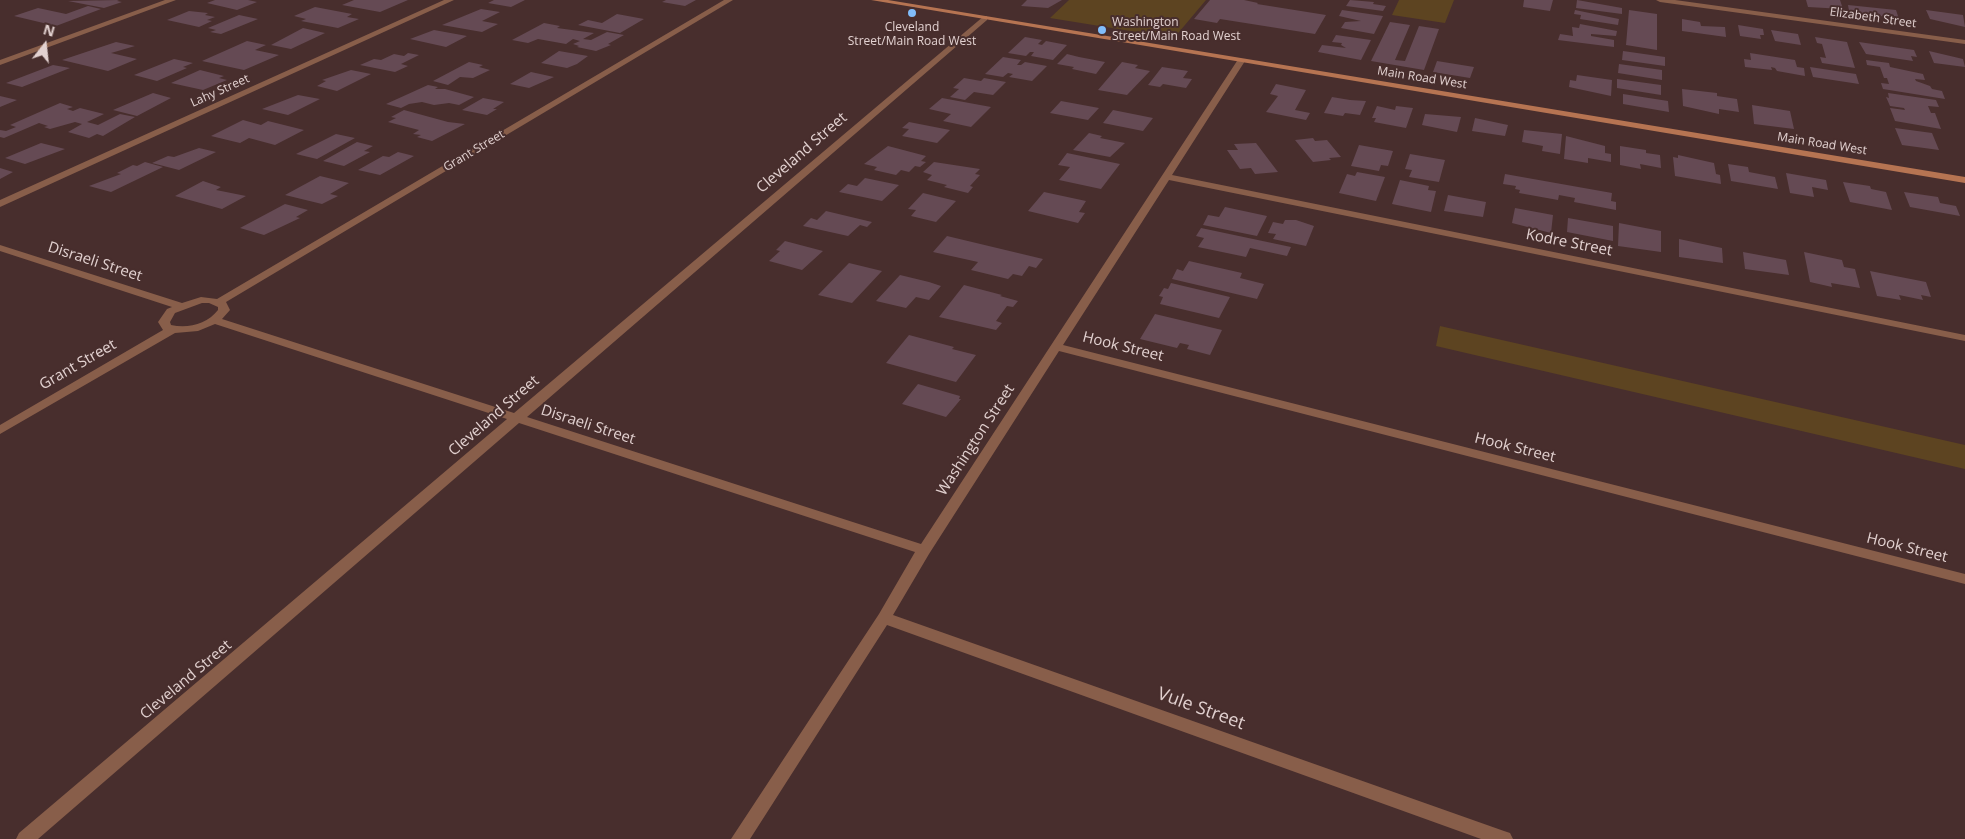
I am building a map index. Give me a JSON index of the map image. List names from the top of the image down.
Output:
{
  "streets": {
    "main road": ["Main Road West"],
    "street": [
      "Elizabeth Street",
      "Lahy Street",
      "Grant Street",
      "Cleveland Street",
      "Kodre Street",
      "Disraeli Street",
      "Hook Street",
      "Washington Street",
      "Vule Street"
    ]
  },
  "crossings": [
    ["Main Road West", "Cleveland Street"],
    ["Main Road West", "Washington Street"],
    ["Cleveland Street", "Disraeli Street"],
    ["Kodre Street", "Washington Street"],
    ["Disraeli Street", "Washington Street"],
    ["Hook Street", "Washington Street"],
    ["Washington Street", "Vule Street"]
  ],
  "places": ["Cleveland Street/Main Road West", "Washington Street/Main Road West"],
  "north": "top"
}
